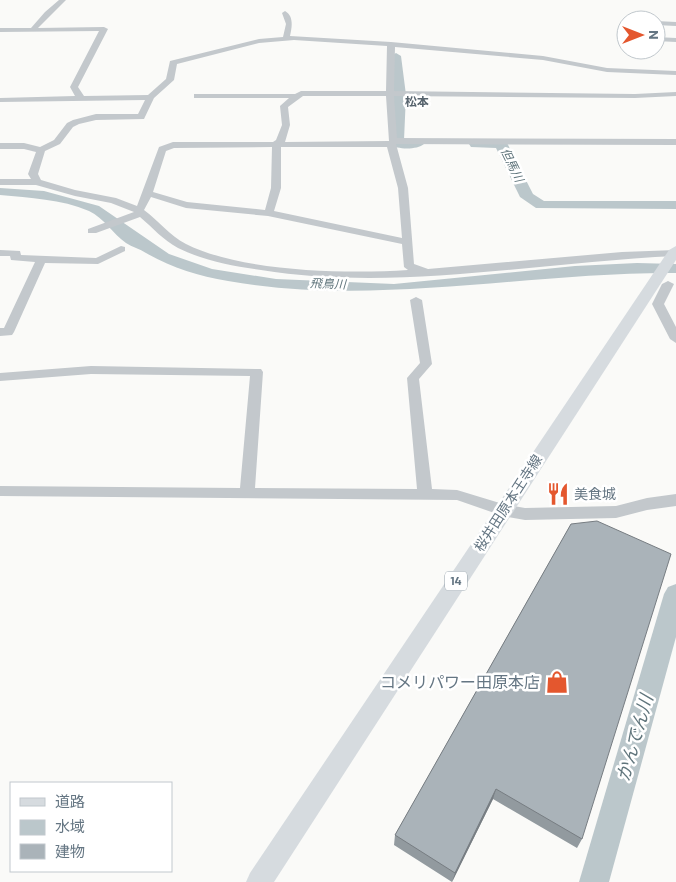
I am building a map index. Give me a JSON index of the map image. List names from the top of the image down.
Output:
{
  "streets": {
    "main road": ["桜井田原本王寺線", "14"]
  },
  "districts": ["松本"],
  "water": ["但馬川", "飛鳥川", "かんでん川"],
  "places": {
    "restaurant": ["美食城"],
    "shop": ["コメリパワー田原本店"]
  },
  "legend": ["道路", "水域", "建物"],
  "north": "right"
}
